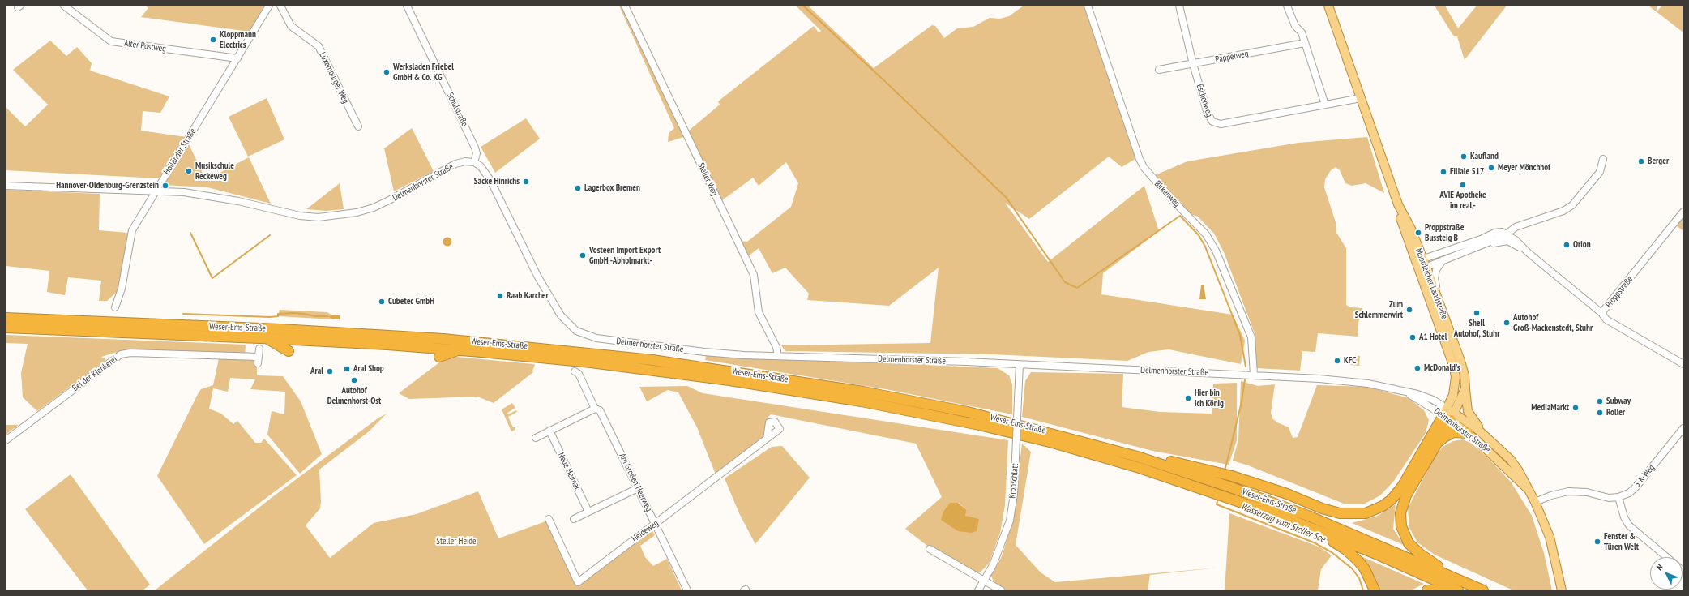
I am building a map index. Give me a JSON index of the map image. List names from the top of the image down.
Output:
{
  "streets": {
    "highway": ["Weser-Ems-Straße"],
    "main road": ["Delmenhorster Straße", "Moordeicher Landstraße"],
    "street": [
      "Alter Postweg",
      "Pappelweg",
      "Luxemburger Weg",
      "Eschenweg",
      "Schulstraße",
      "Holländer Straße",
      "Steller Weg",
      "Birkenweg",
      "Proppstraße",
      "Bei der Klenkerei",
      "Neue Heimat",
      "3-K-Weg",
      "Kronschlatt",
      "Am Großen Heerweg",
      "Heideweg"
    ]
  },
  "crossings": [
    ["Alter Postweg", "Holländer Straße"],
    ["Pappelweg", "Eschenweg"],
    ["Eschenweg", "Moordeicher Landstraße"],
    ["Schulstraße", "Delmenhorster Straße"],
    ["Holländer Straße", "Delmenhorster Straße"],
    ["Steller Weg", "Delmenhorster Straße"],
    ["Delmenhorster Straße", "Birkenweg"],
    ["Delmenhorster Straße", "Moordeicher Landstraße"],
    ["Delmenhorster Straße", "Kronschlatt"],
    ["Am Großen Heerweg", "Heideweg"]
  ],
  "water": ["Wasserzug vom Steller See"],
  "parks": ["Steller Heide"],
  "places": [
    "Kloppmann Electrics",
    "Werksladen Friebel GmbH & Co. KG",
    "Kaufland",
    "Berger",
    "Meyer Mönchhof",
    "Musikschule Reckeweg",
    "Filiale 517",
    "Säcke Hinrichs",
    "AVIE Apotheke im real,-",
    "Hannover-Oldenburg-Grenzstein",
    "Lagerbox Bremen",
    "Proppstraße Bussteig B",
    "Orion",
    "Vosteen Import Export GmbH -Abholmarkt-",
    "Raab Karcher",
    "Cubetec GmbH",
    "Zum Schlemmerwirt",
    "Shell Autohof, Stuhr",
    "Autohof Groß-Mackenstedt, Stuhr",
    "A1 Hotel",
    "KFC",
    "McDonald's",
    "Aral Shop",
    "Aral",
    "Autohof Delmenhorst-Ost",
    "Hier bin ich König",
    "Subway",
    "MediaMarkt",
    "Roller",
    "Fenster & Türen Welt"
  ],
  "north": "top left"
}
